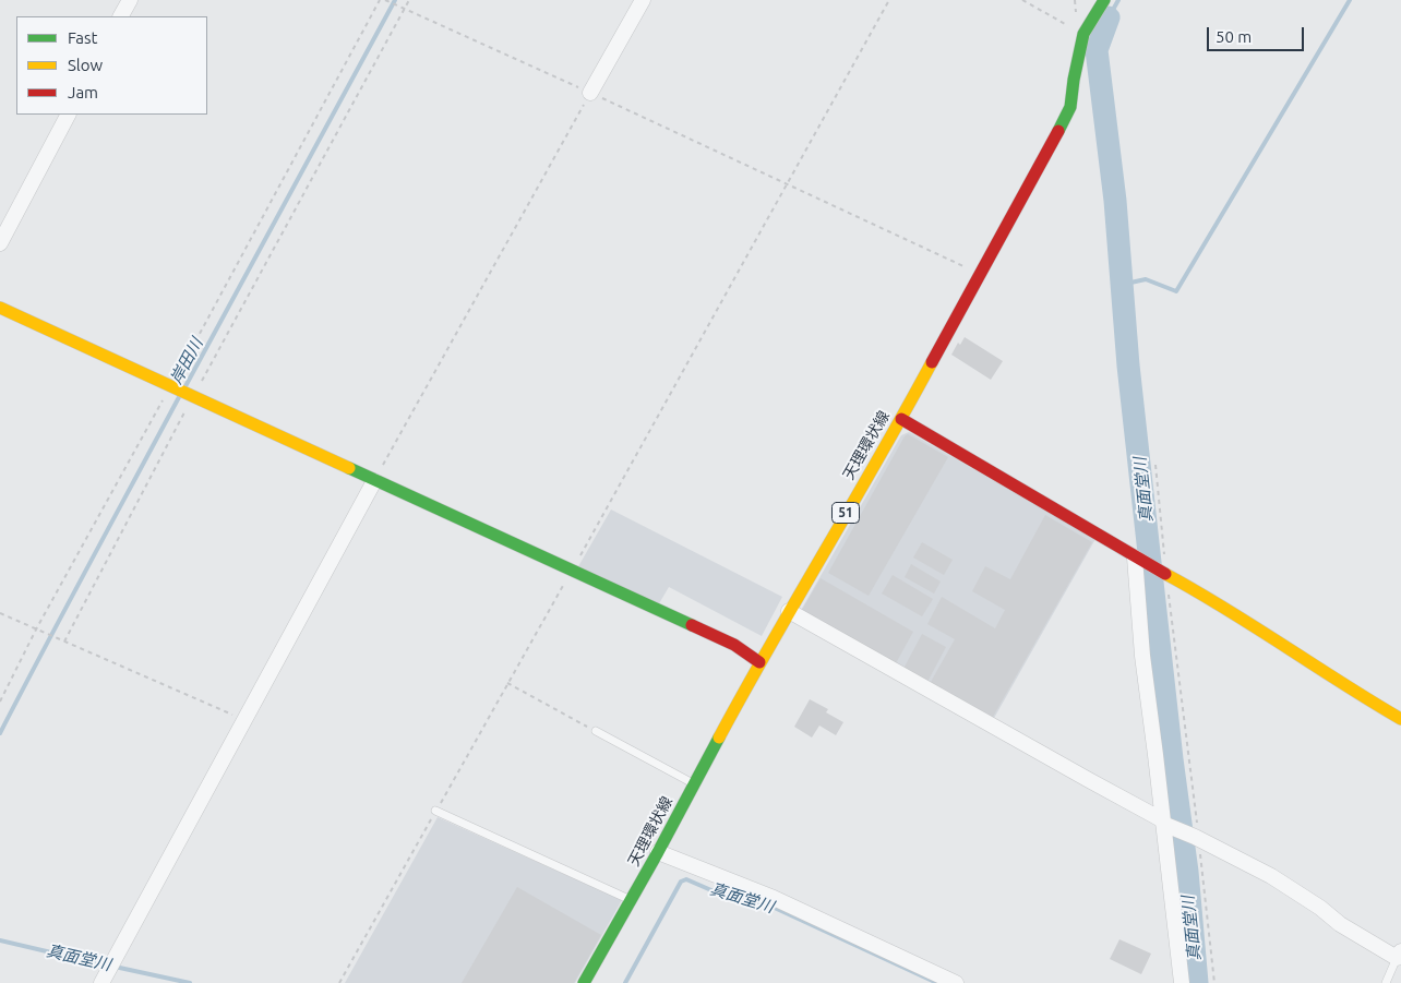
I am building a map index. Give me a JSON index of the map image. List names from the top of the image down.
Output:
{
  "streets": {
    "street": ["天理環状線", "51"]
  },
  "water": ["岸田川", "真面堂川"],
  "legend": ["Fast", "Slow", "Jam"],
  "scale_bar": "50 m"
}
